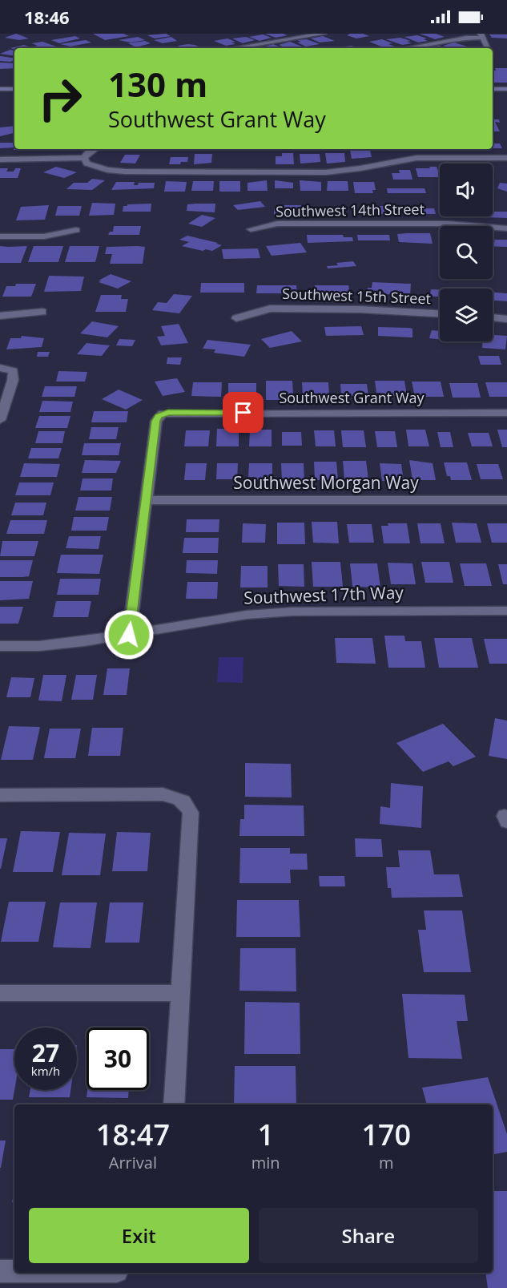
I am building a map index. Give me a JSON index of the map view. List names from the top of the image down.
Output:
{
  "streets": {
    "street": [
      "Southwest 14th Street",
      "Southwest 15th Street",
      "Southwest Grant Way",
      "Southwest Morgan Way",
      "Southwest 17th Way"
    ]
  },
  "crossings": [
    ["Southwest Grant Way", "Southwest Morgan Way"]
  ],
  "page": {
    "status": "18:46",
    "turn": ["130 m", "Southwest Grant Way"],
    "speed": "27 km/h",
    "limit": "30",
    "eta": [
      "18:47",
      "Arrival",
      "1",
      "min",
      "170",
      "m"
    ],
    "buttons": ["Exit", "Share"]
  }
}
